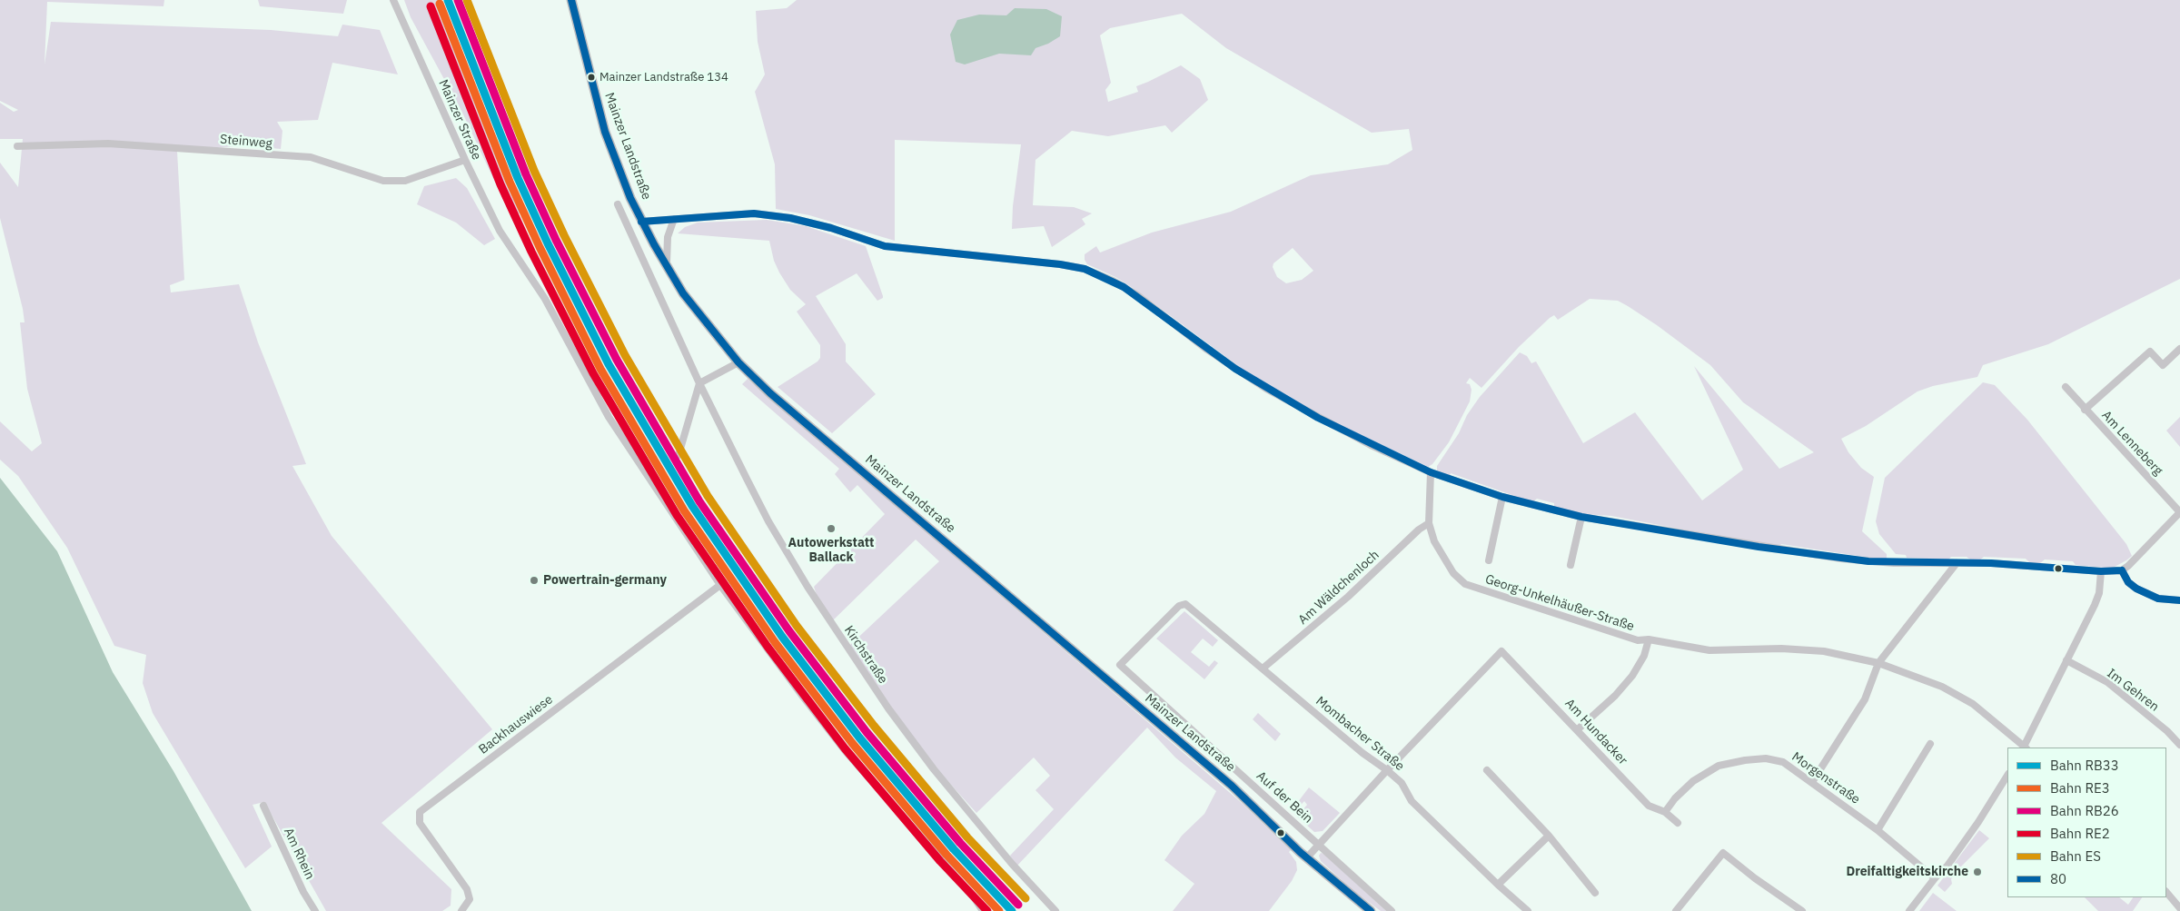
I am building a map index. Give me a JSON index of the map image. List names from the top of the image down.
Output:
{
  "streets": {
    "main road": ["Mainzer Landstraße"],
    "street": [
      "Mainzer Straße",
      "Steinweg",
      "Am Lenneberg",
      "Am Wäldchenloch",
      "Georg-Unkelhäußer-Straße",
      "Kirchstraße",
      "Im Gehren",
      "Backhauswiese",
      "Am Hundacker",
      "Mombacher Straße",
      "Morgenstraße",
      "Auf der Bein",
      "Am Rhein"
    ]
  },
  "crossings": [
    ["Mainzer Straße", "Steinweg"],
    ["Mainzer Straße", "Backhauswiese"],
    ["Am Wäldchenloch", "Georg-Unkelhäußer-Straße"],
    ["Am Wäldchenloch", "Mombacher Straße"],
    ["Am Hundacker", "Mombacher Straße"],
    ["Am Hundacker", "Morgenstraße"],
    ["Mombacher Straße", "Auf der Bein"]
  ],
  "places": [
    "Mainzer Landstraße 134",
    "Autowerkstatt Ballack",
    "Powertrain-germany",
    "Dreifaltigkeitskirche"
  ],
  "lines": [
    "rail line RB33",
    "rail line RB26",
    "rail line ES",
    "transit line 80",
    "rail line RE3",
    "rail line RE2"
  ],
  "legend": [
    "Bahn RB33",
    "Bahn RE3",
    "Bahn RB26",
    "Bahn RE2",
    "Bahn ES",
    "80"
  ]
}
